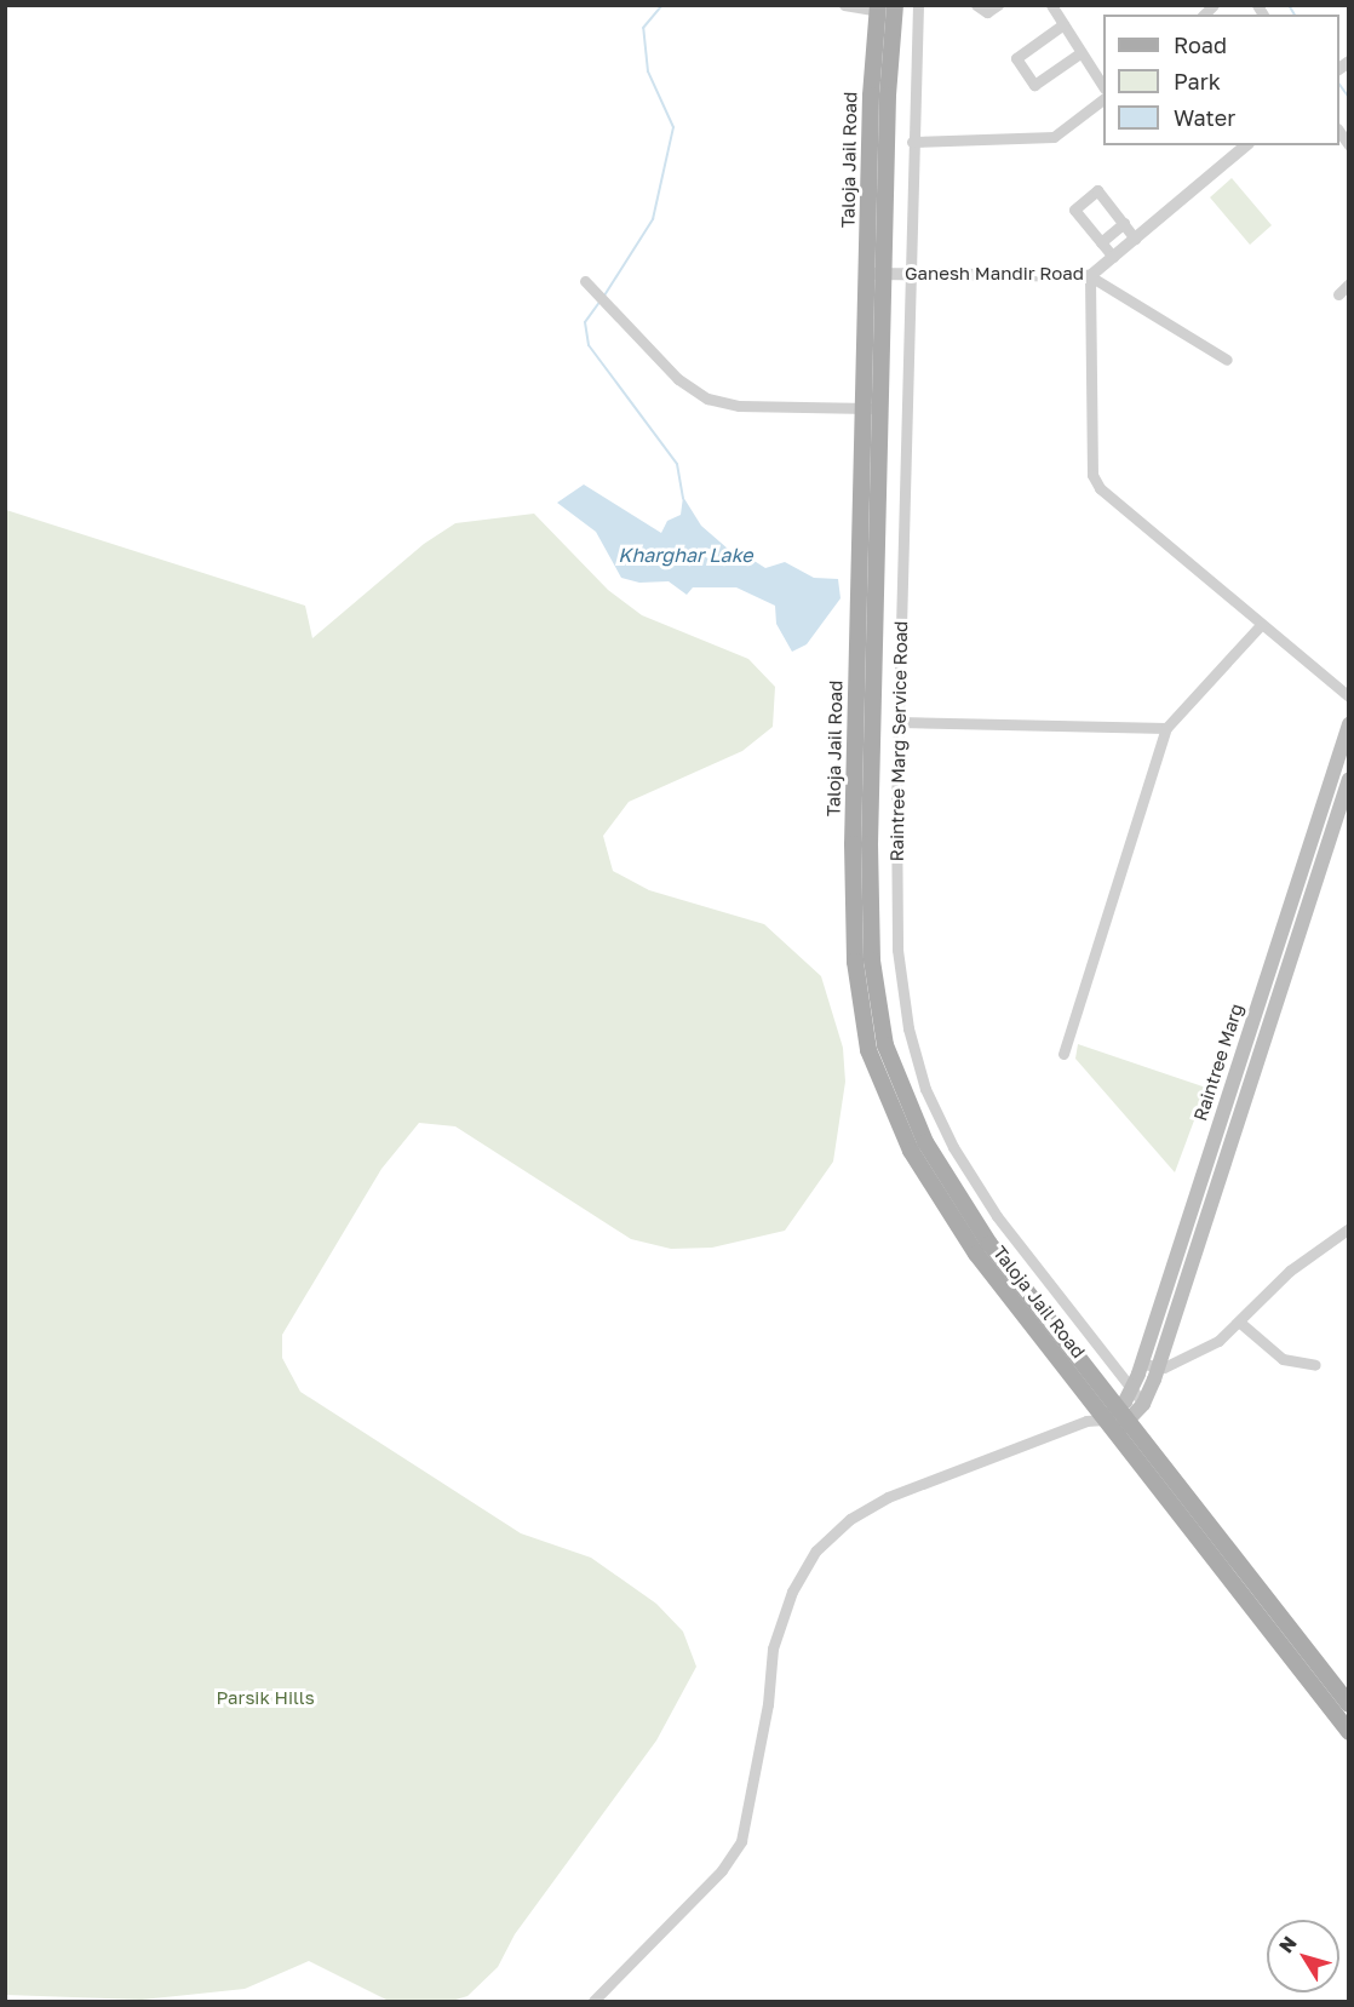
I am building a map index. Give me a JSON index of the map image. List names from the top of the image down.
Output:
{
  "streets": {
    "main road": ["Taloja Jail Road", "Raintree Marg"],
    "street": ["Ganesh Mandir Road", "Raintree Marg Service Road"]
  },
  "crossings": [
    ["Taloja Jail Road", "Ganesh Mandir Road"],
    ["Taloja Jail Road", "Raintree Marg"],
    ["Ganesh Mandir Road", "Raintree Marg Service Road"],
    ["Raintree Marg Service Road", "Raintree Marg"]
  ],
  "water": ["Kharghar Lake"],
  "parks": ["Parsik Hills"],
  "legend": ["Road", "Park", "Water"],
  "north": "top left"
}
